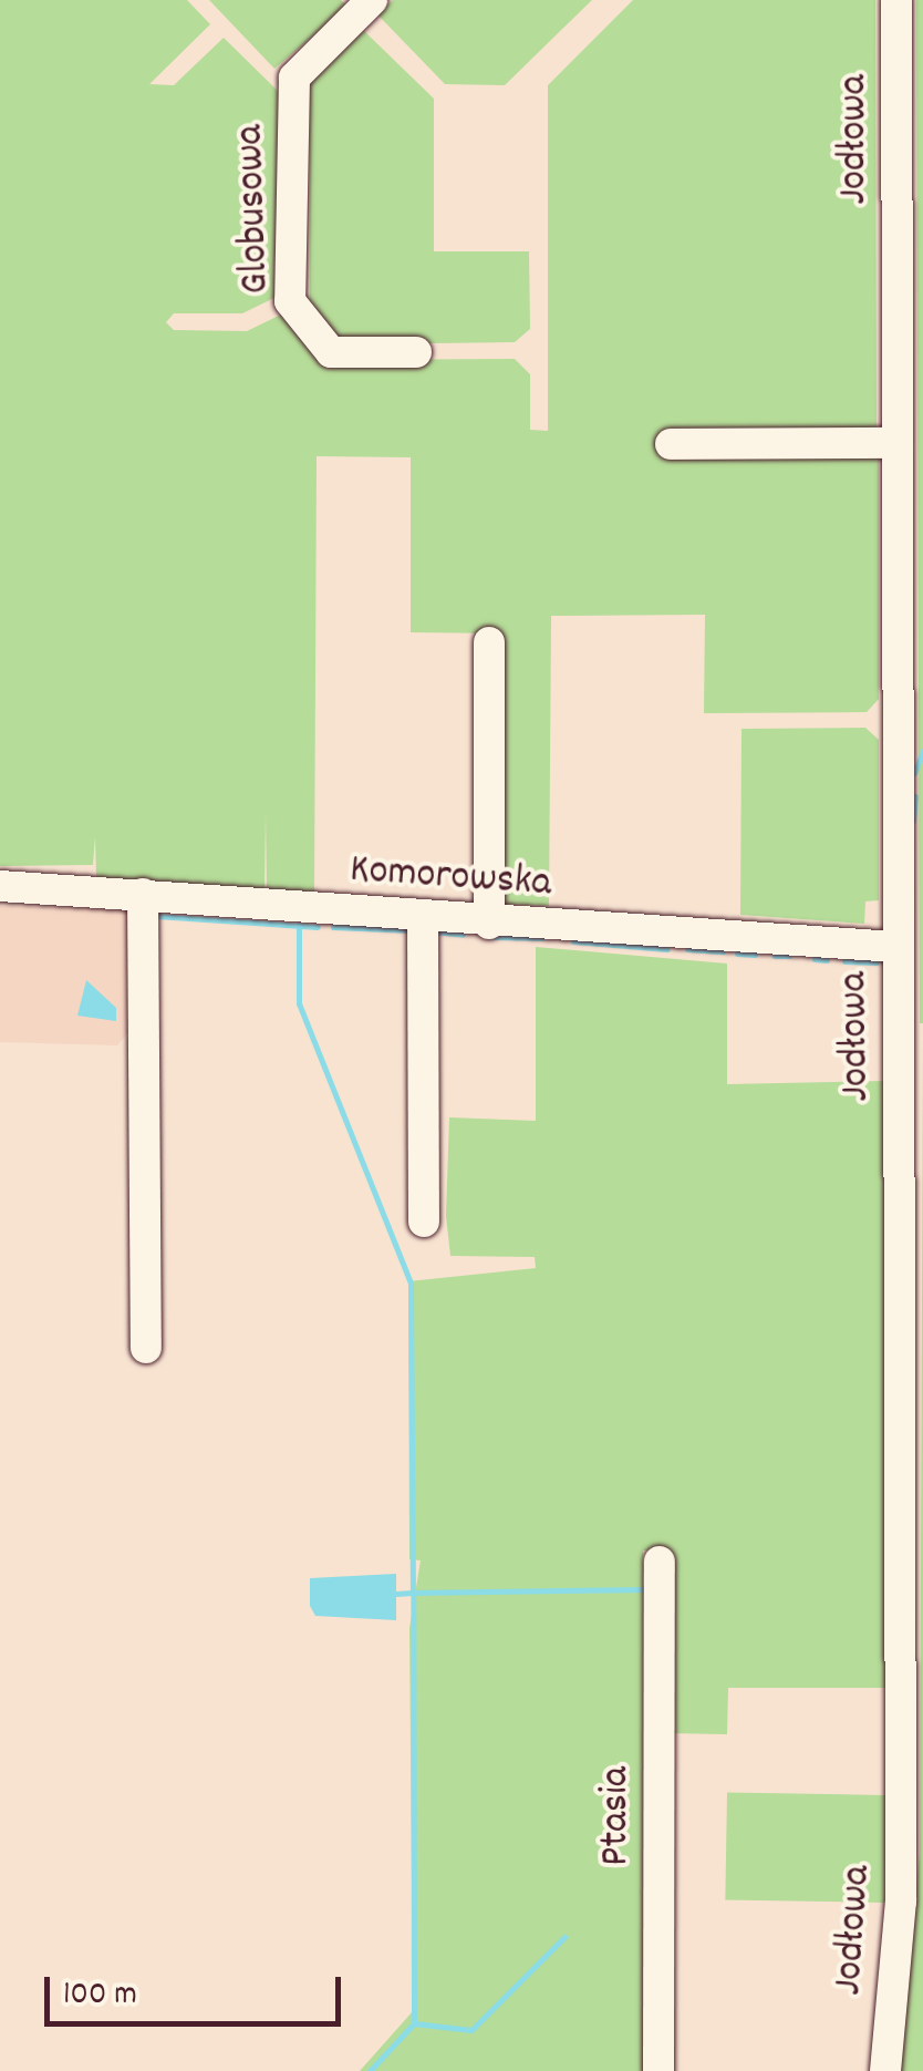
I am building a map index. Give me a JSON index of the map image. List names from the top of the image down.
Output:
{
  "streets": {
    "street": [
      "Jodłowa",
      "Globusowa",
      "Komorowska",
      "Ptasia"
    ]
  },
  "crossings": [
    ["Jodłowa", "Komorowska"]
  ],
  "scale_bar": "100 m"
}
